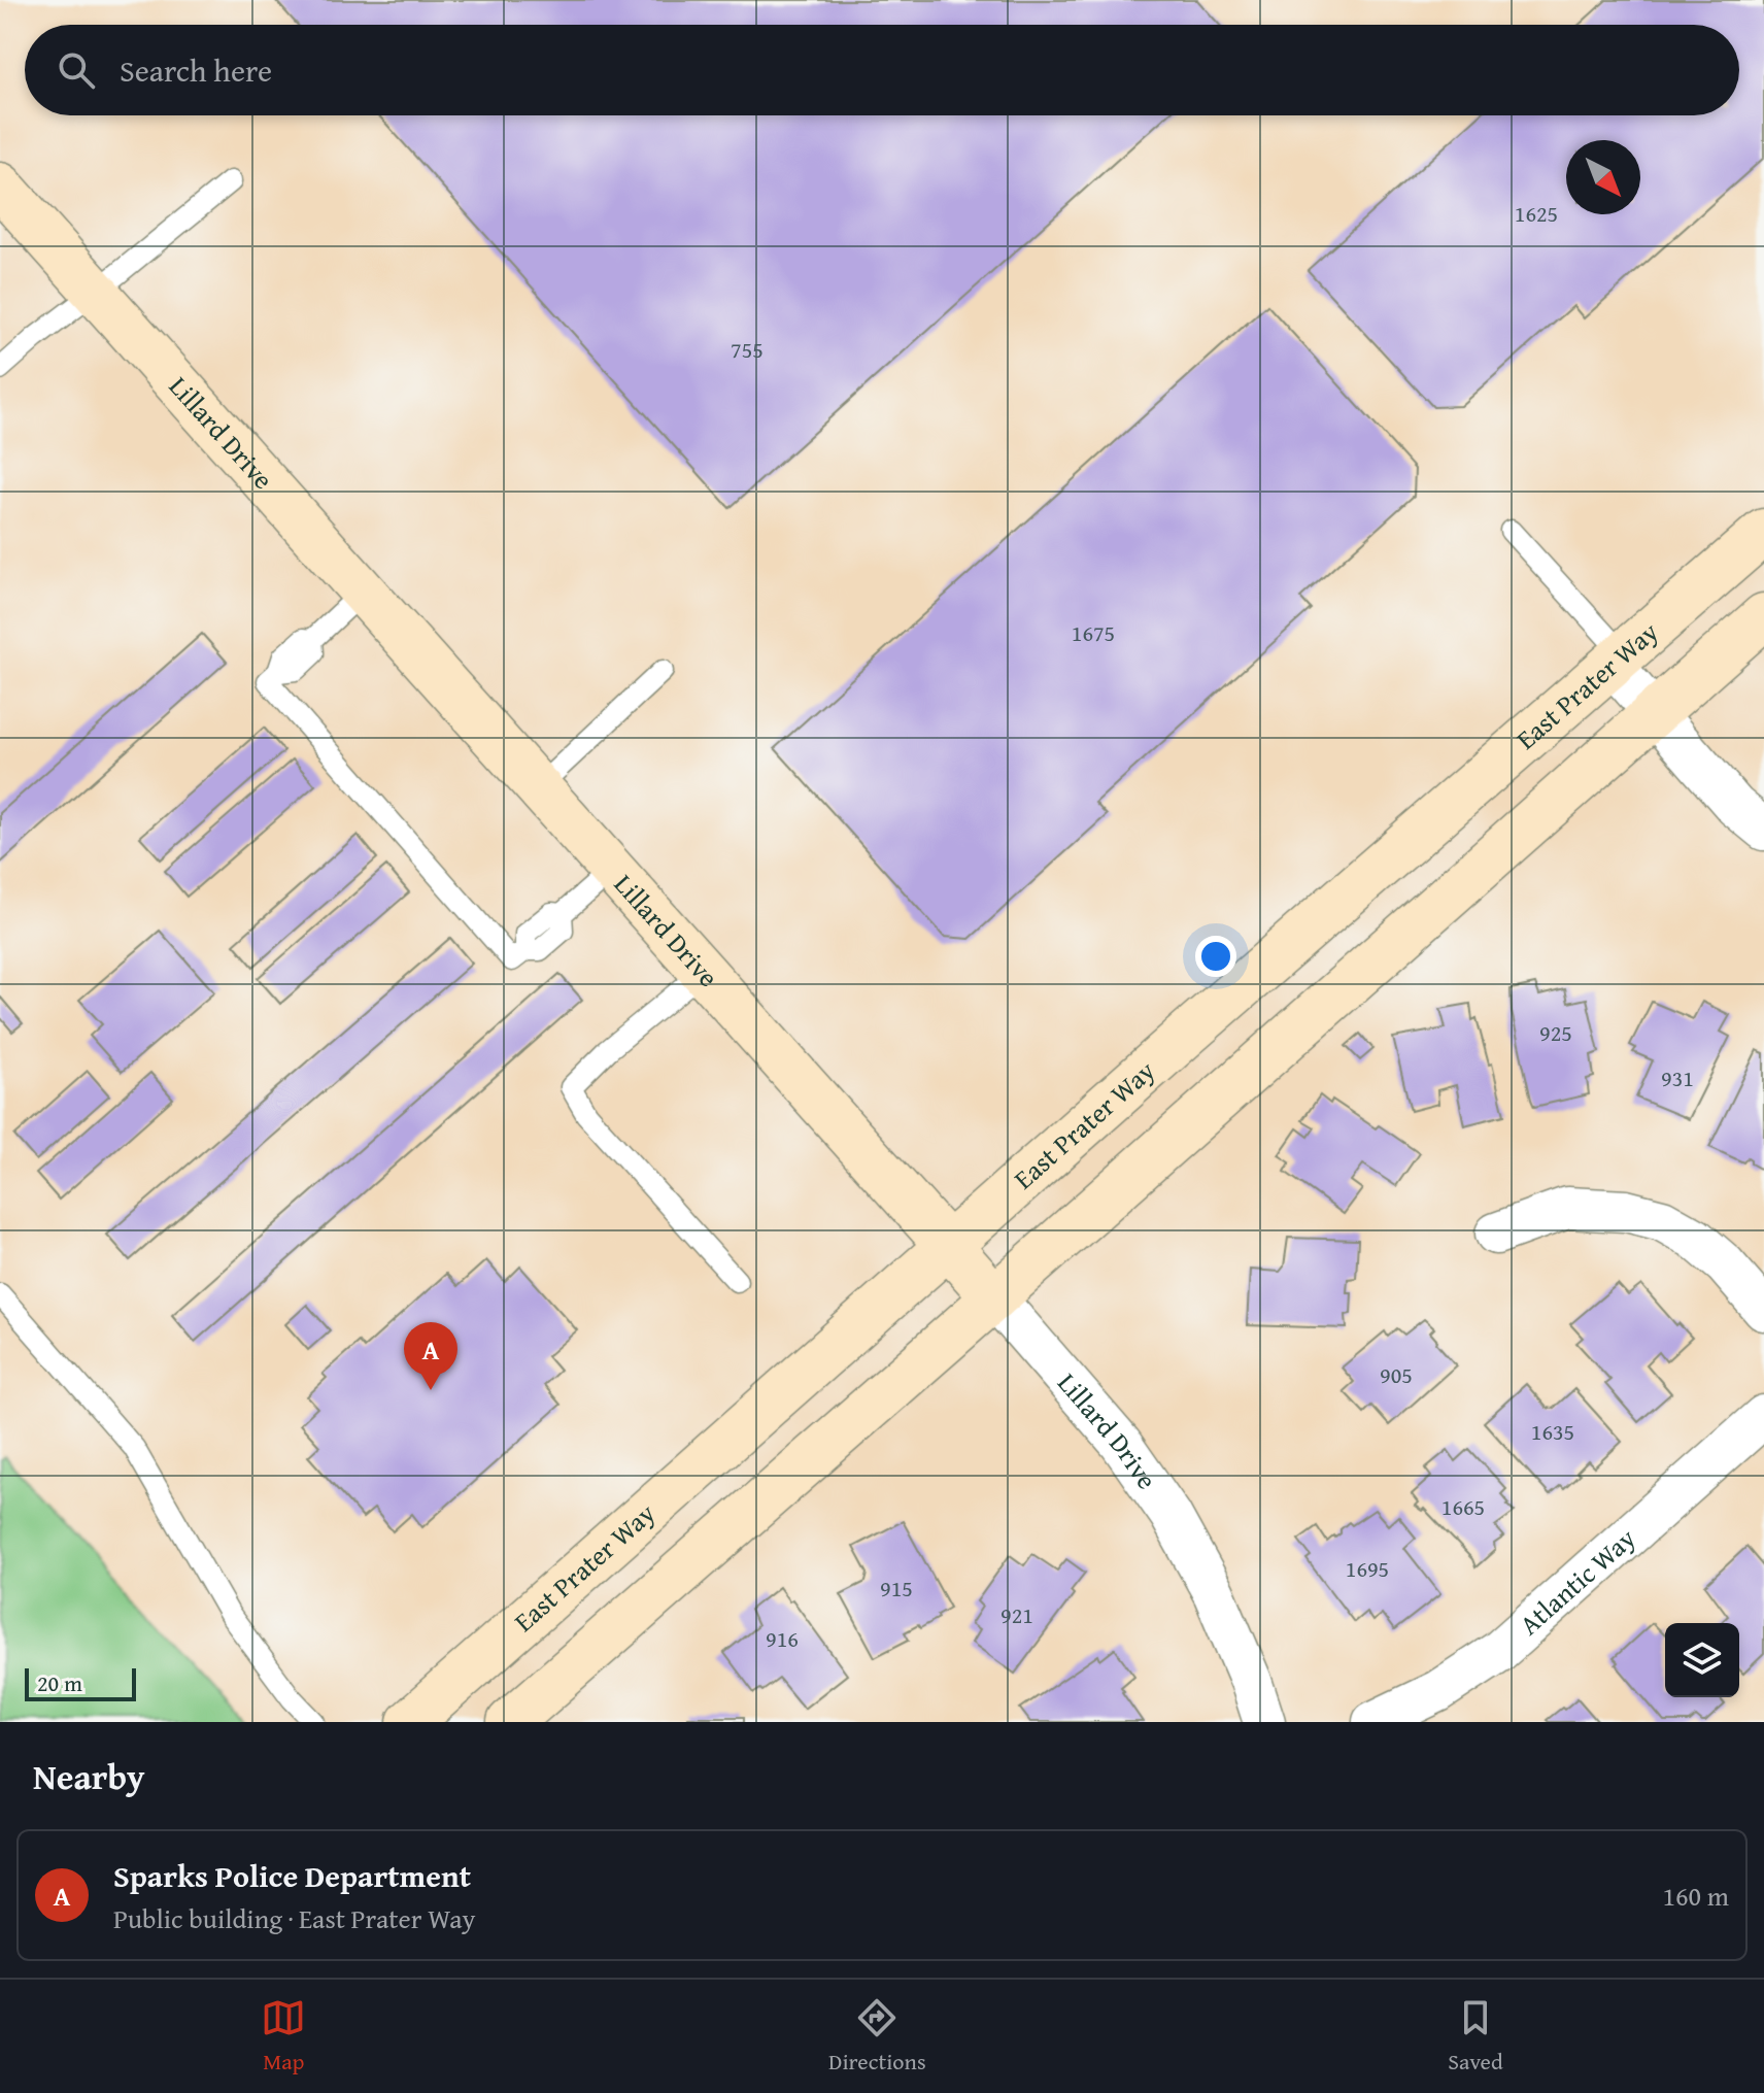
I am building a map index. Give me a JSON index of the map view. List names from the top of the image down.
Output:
{
  "streets": {
    "main road": ["Lillard Drive", "East Prater Way"],
    "street": ["Atlantic Way"]
  },
  "crossings": [
    ["Lillard Drive", "East Prater Way"]
  ],
  "house_numbers": [
    "1625",
    "755",
    "1675",
    "925",
    "931",
    "905",
    "1635",
    "1665",
    "1695",
    "915",
    "921",
    "916"
  ],
  "scale_bar": "20 m",
  "north": "bottom right",
  "page": {
    "search": "Search here",
    "pins": "A",
    "scale": "20 m",
    "heading": "Nearby",
    "list": [
      {
        "mark": "A",
        "name": "Sparks Police Department",
        "note": "Public building · East Prater Way",
        "value": "160 m"
      }
    ],
    "nav": ["Map", "Directions", "Saved"]
  }
}
